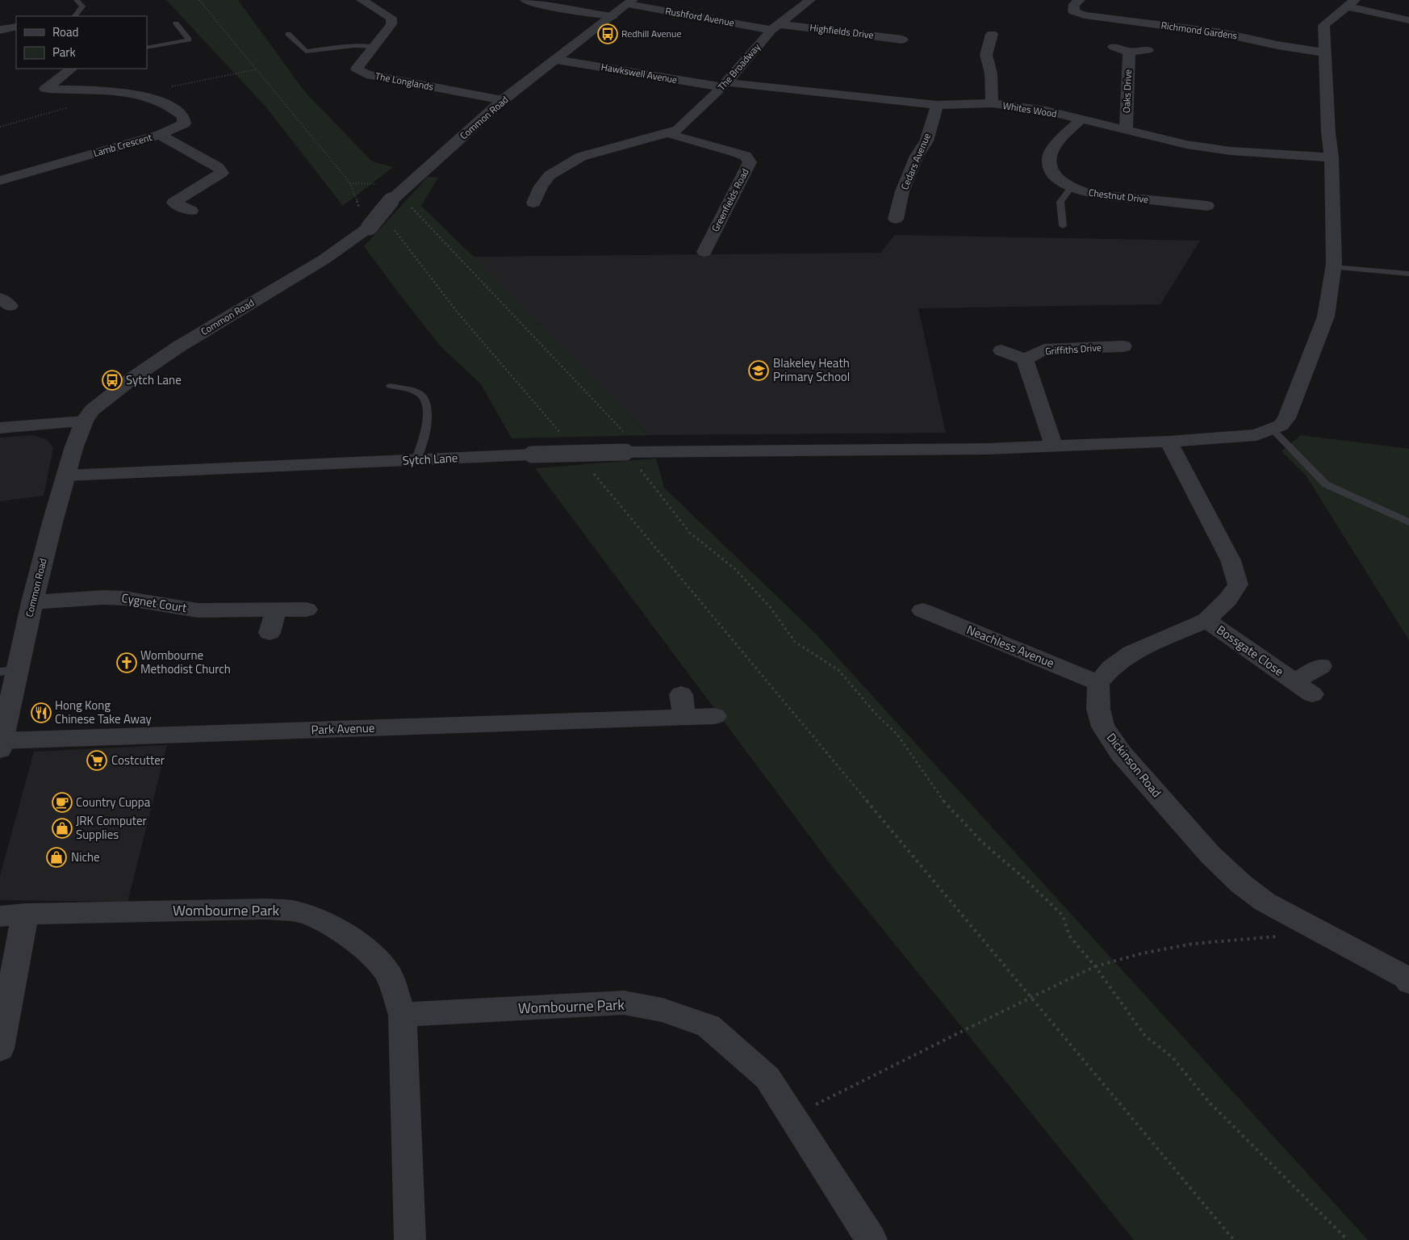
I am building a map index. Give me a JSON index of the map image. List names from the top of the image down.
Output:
{
  "streets": {
    "street": [
      "Rushford Avenue",
      "Richmond Gardens",
      "Highfields Drive",
      "The Broadway",
      "Hawkswell Avenue",
      "The Longlands",
      "Oaks Drive",
      "Whites Wood",
      "Common Road",
      "Lamb Crescent",
      "Cedars Avenue",
      "Chestnut Drive",
      "Greenfields Road",
      "Griffiths Drive",
      "Sytch Lane",
      "Cygnet Court",
      "Neachless Avenue",
      "Bossgate Close",
      "Park Avenue",
      "Dickinson Road",
      "Wombourne Park"
    ]
  },
  "crossings": [
    ["Rushford Avenue", "Highfields Drive"],
    ["Rushford Avenue", "The Broadway"],
    ["Rushford Avenue", "Common Road"],
    ["Richmond Gardens", "Sytch Lane"],
    ["Highfields Drive", "The Broadway"],
    ["The Broadway", "Hawkswell Avenue"],
    ["The Broadway", "Whites Wood"],
    ["The Broadway", "Greenfields Road"],
    ["Hawkswell Avenue", "Whites Wood"],
    ["Hawkswell Avenue", "Common Road"],
    ["The Longlands", "Common Road"],
    ["Oaks Drive", "Whites Wood"],
    ["Whites Wood", "Cedars Avenue"],
    ["Whites Wood", "Chestnut Drive"],
    ["Whites Wood", "Sytch Lane"],
    ["Common Road", "Sytch Lane"],
    ["Common Road", "Cygnet Court"],
    ["Common Road", "Park Avenue"],
    ["Neachless Avenue", "Dickinson Road"]
  ],
  "places": {
    "bus stop": ["Redhill Avenue", "Sytch Lane"],
    "school or university": ["Blakeley Heath Primary School"],
    "church": ["Wombourne Methodist Church"],
    "restaurant": ["Hong Kong Chinese Take Away"],
    "supermarket": ["Costcutter"],
    "cafe": ["Country Cuppa"],
    "shop": ["JRK Computer Supplies", "Niche"]
  },
  "legend": ["Road", "Park"]
}
